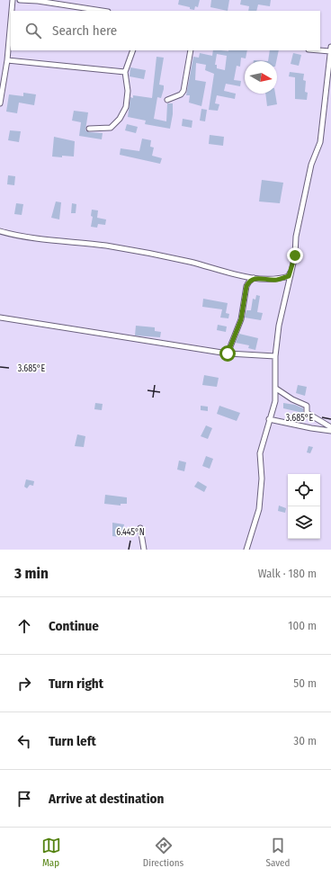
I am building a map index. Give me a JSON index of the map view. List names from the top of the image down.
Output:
{
  "north": "right",
  "page": {
    "search": "Search here",
    "heading": ["3 min", "Walk · 180 m"],
    "list": [
      ["Continue", "100 m"],
      ["Turn right", "50 m"],
      ["Turn left", "30 m"],
      "Arrive at destination"
    ],
    "nav": ["Map", "Directions", "Saved"]
  },
  "coordinates": ["3.685°E", "6.445°N"]
}
